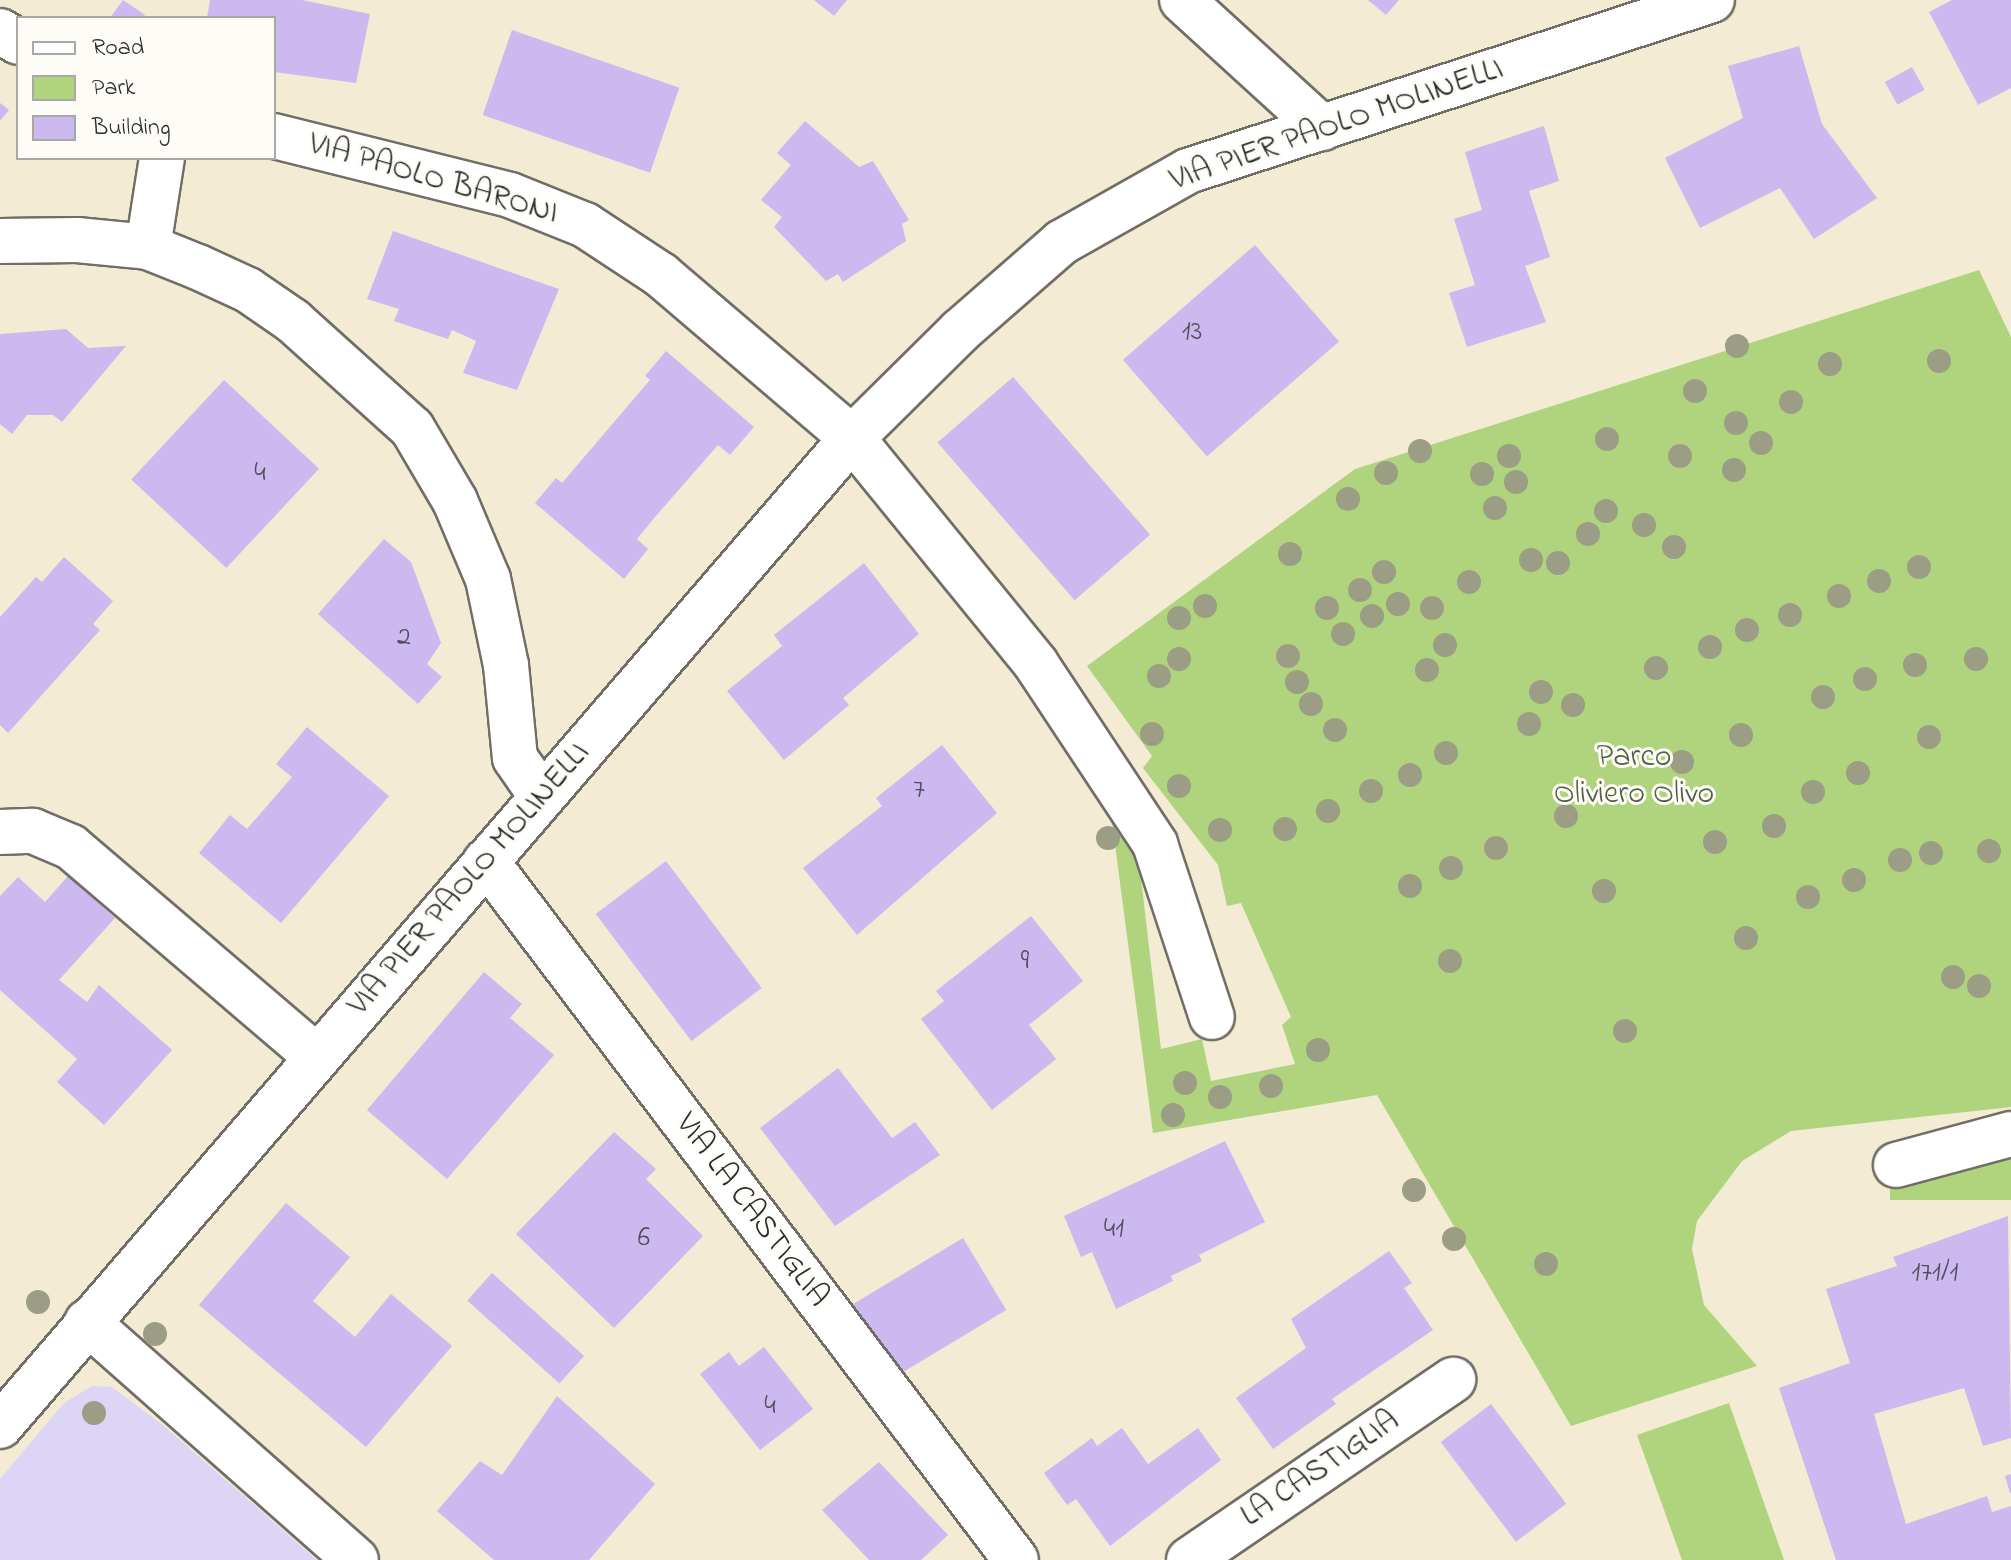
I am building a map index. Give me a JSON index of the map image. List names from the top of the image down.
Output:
{
  "streets": {
    "street": [
      "VIA PIER PAOLO MOLINELLI",
      "VIA PAOLO BARONI",
      "VIA LA CASTIGLIA",
      "LA CASTIGLIA"
    ]
  },
  "crossings": [
    ["VIA PIER PAOLO MOLINELLI", "VIA PAOLO BARONI"],
    ["VIA PIER PAOLO MOLINELLI", "VIA LA CASTIGLIA"]
  ],
  "parks": ["Parco Oliviero Olivo"],
  "house_numbers": [
    "13",
    "4",
    "2",
    "7",
    "9",
    "41",
    "6",
    "171/1",
    "4"
  ],
  "legend": ["Road", "Park", "Building"]
}
